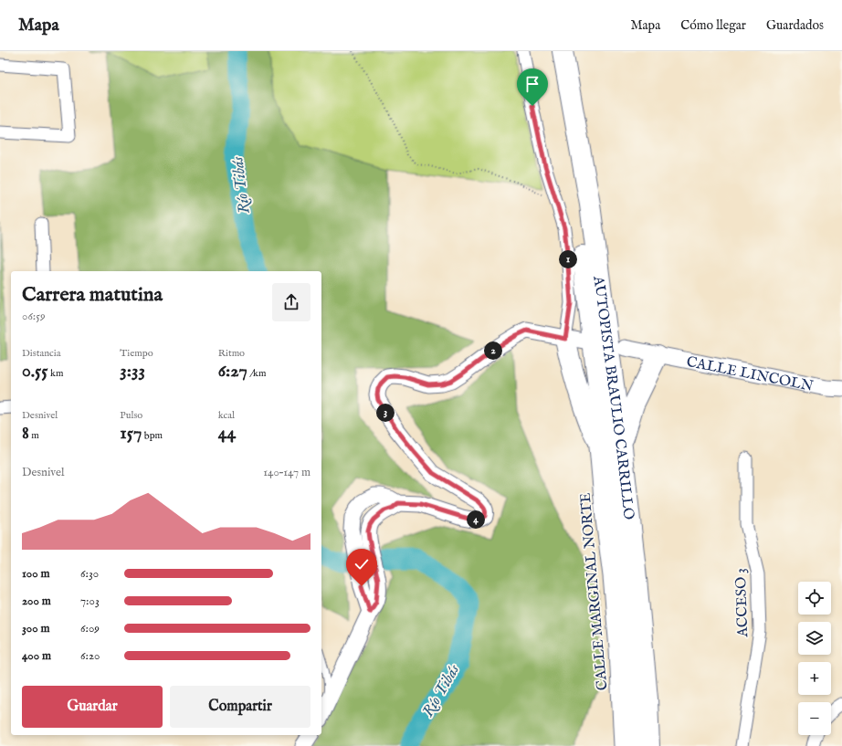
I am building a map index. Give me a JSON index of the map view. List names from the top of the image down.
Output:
{
  "streets": {
    "highway": ["AUTOPISTA BRAULIO CARRILLO"],
    "street": ["CALLE LINCOLN", "CALLE MARGINAL NORTE", "ACCESO 3"]
  },
  "crossings": [
    ["AUTOPISTA BRAULIO CARRILLO", "CALLE MARGINAL NORTE"]
  ],
  "water": ["Río Tibás"],
  "page": {
    "header": "Mapa",
    "nav": ["Mapa", "Cómo llegar", "Guardados"],
    "pins": [
      "1",
      "2",
      "3",
      "4"
    ],
    "heading": ["Carrera matutina", "06:59"],
    "stats": [
      ["Distancia", "0.55 km"],
      ["Tiempo", "3:33"],
      ["Ritmo", "6:27 /km"],
      ["Desnivel", "8 m"],
      ["Pulso", "157 bpm"],
      ["kcal", "44"]
    ],
    "chart": ["Desnivel", "140–147 m"],
    "list": [
      {
        "name": "100 m",
        "note": "6:30"
      },
      {
        "name": "200 m",
        "note": "7:03"
      },
      {
        "name": "300 m",
        "note": "6:09"
      },
      {
        "name": "400 m",
        "note": "6:20"
      }
    ],
    "map_buttons": ["+", "−"],
    "buttons": ["Guardar", "Compartir"]
  }
}
